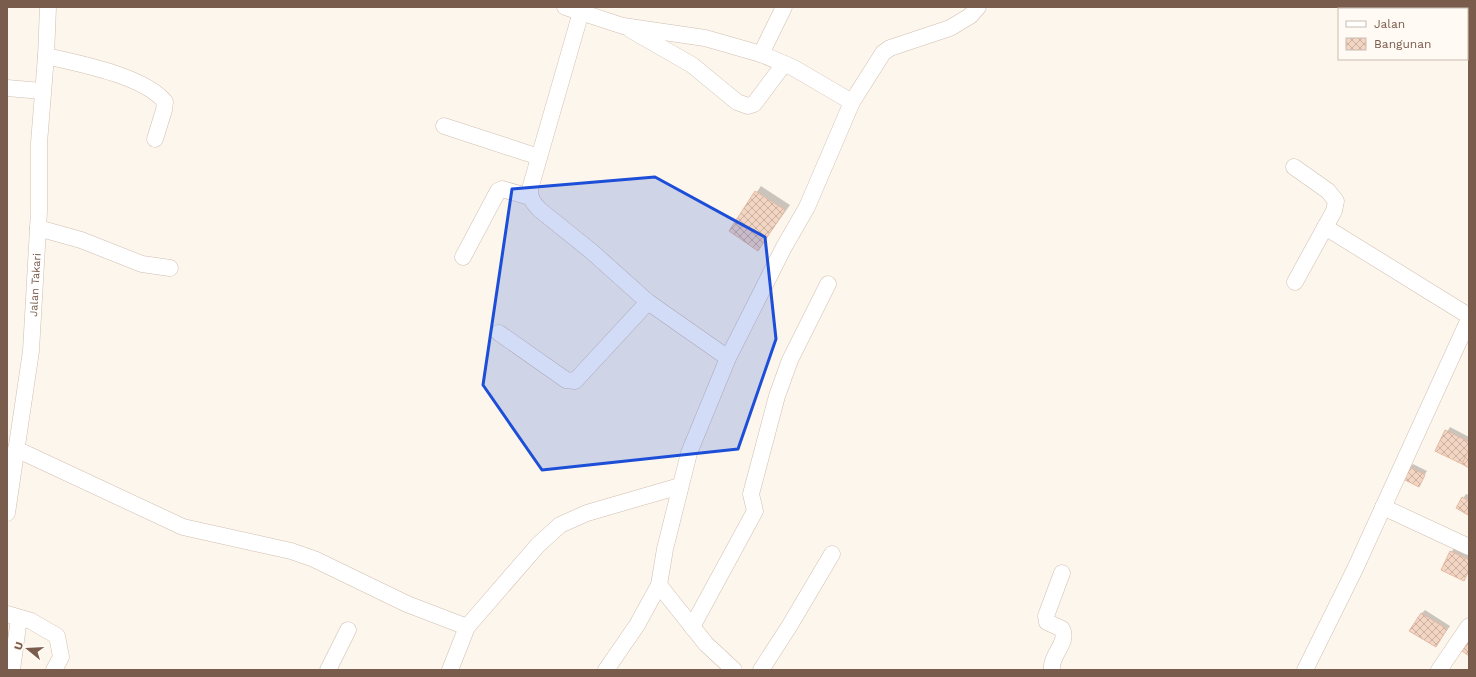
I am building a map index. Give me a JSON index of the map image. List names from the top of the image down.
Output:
{
  "streets": {
    "street": ["Jalan Takari"]
  },
  "legend": ["Jalan", "Bangunan"],
  "north": "left"
}
